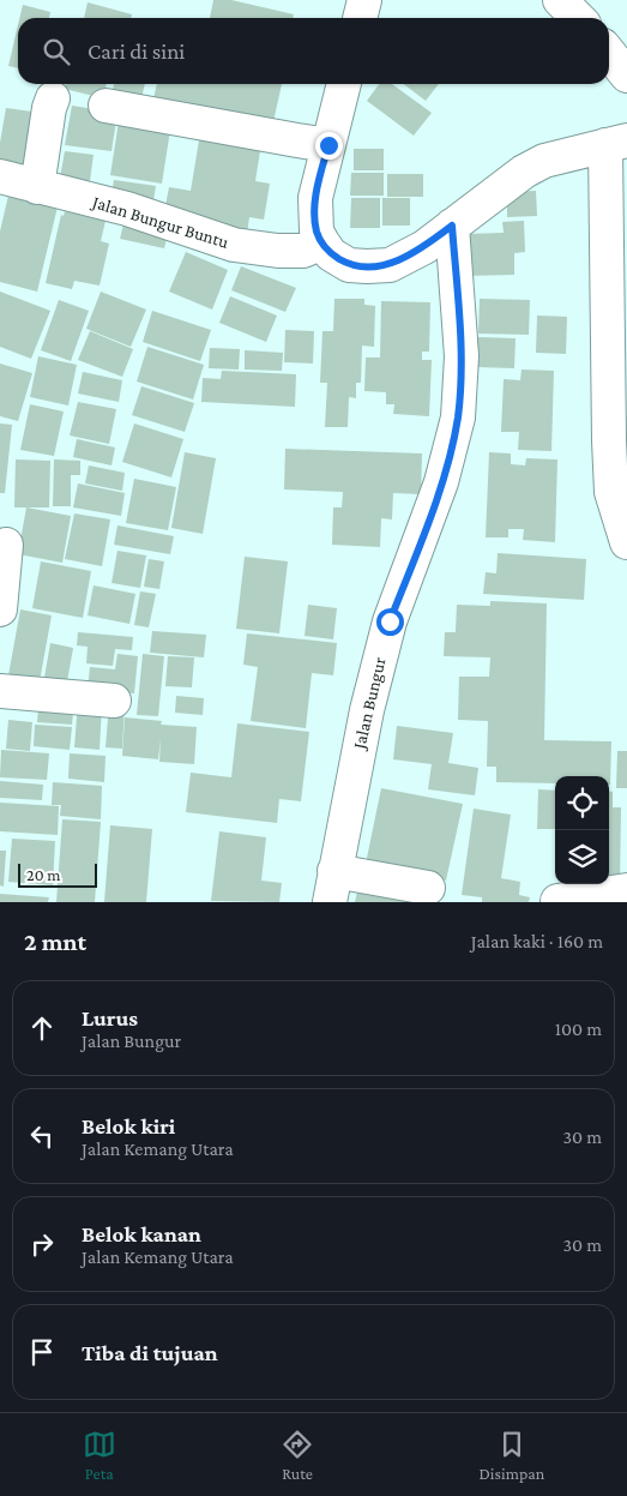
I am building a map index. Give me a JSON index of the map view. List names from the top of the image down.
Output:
{
  "streets": {
    "street": ["Jalan Bungur Buntu", "Jalan Bungur"]
  },
  "scale_bar": "20 m",
  "page": {
    "search": "Cari di sini",
    "scale": "20 m",
    "heading": ["2 mnt", "Jalan kaki · 160 m"],
    "list": [
      ["Lurus", "Jalan Bungur", "100 m"],
      ["Belok kiri", "Jalan Kemang Utara", "30 m"],
      ["Belok kanan", "Jalan Kemang Utara", "30 m"],
      "Tiba di tujuan"
    ],
    "nav": ["Peta", "Rute", "Disimpan"]
  }
}
